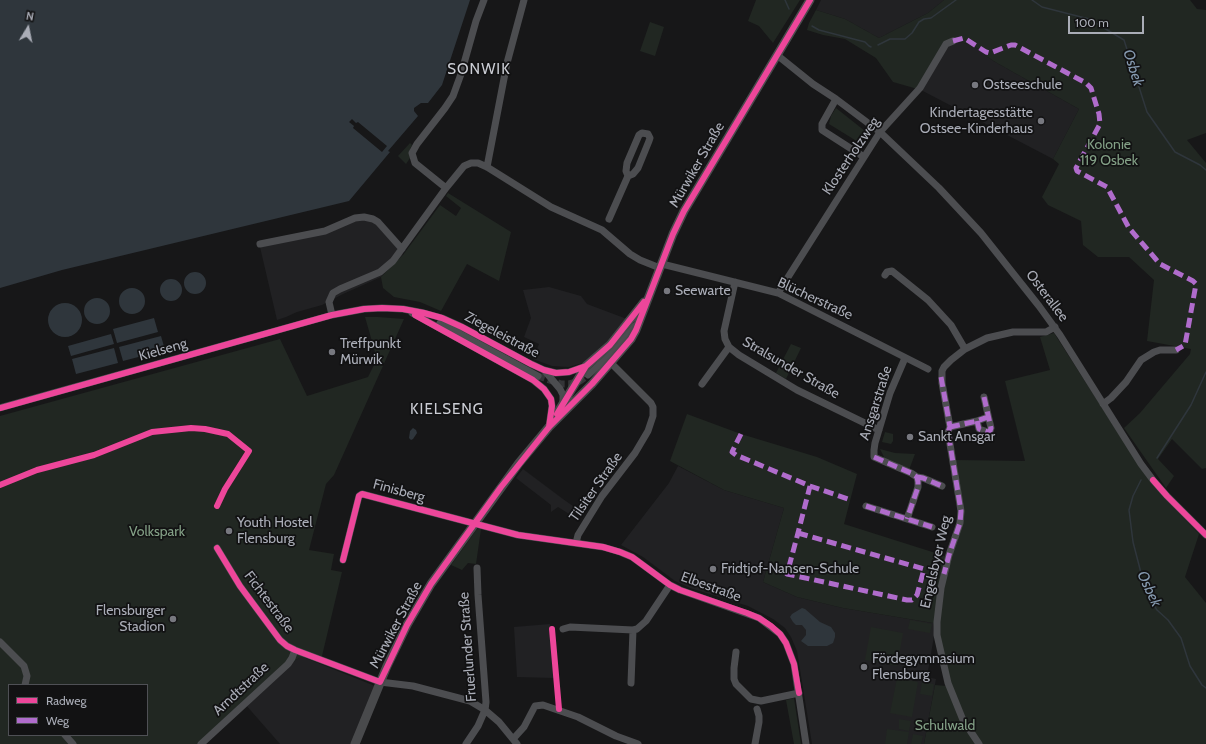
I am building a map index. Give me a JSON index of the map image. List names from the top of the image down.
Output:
{
  "streets": {
    "main road": ["Mürwiker Straße"],
    "street": [
      "Klosterholzweg",
      "Osterallee",
      "Blücherstraße",
      "Ziegeleistraße",
      "Kielseng",
      "Stralsunder Straße",
      "Ansgarstraße",
      "Tilsiter Straße",
      "Finisberg",
      "Engelsbyer Weg",
      "Elbestraße",
      "Fichtestraße",
      "Fruerlunder Straße",
      "Arndtstraße"
    ]
  },
  "crossings": [
    ["Klosterholzweg", "Osterallee"],
    ["Klosterholzweg", "Blücherstraße"],
    ["Mürwiker Straße", "Osterallee"],
    ["Mürwiker Straße", "Blücherstraße"],
    ["Mürwiker Straße", "Ziegeleistraße"],
    ["Mürwiker Straße", "Tilsiter Straße"],
    ["Mürwiker Straße", "Finisberg"],
    ["Mürwiker Straße", "Fichtestraße"],
    ["Blücherstraße", "Stralsunder Straße"],
    ["Blücherstraße", "Ansgarstraße"],
    ["Ziegeleistraße", "Kielseng"],
    ["Stralsunder Straße", "Ansgarstraße"],
    ["Tilsiter Straße", "Finisberg"],
    ["Tilsiter Straße", "Elbestraße"],
    ["Fichtestraße", "Fruerlunder Straße"],
    ["Fichtestraße", "Arndtstraße"]
  ],
  "districts": ["SONWIK", "KIELSENG"],
  "water": ["Osbek"],
  "parks": ["Kolonie 119 Osbek", "Volkspark", "Schulwald"],
  "places": [
    "Ostseeschule",
    "Kindertagesstätte Ostsee-Kinderhaus",
    "Seewarte",
    "Treffpunkt Mürwik",
    "Sankt Ansgar",
    "Youth Hostel Flensburg",
    "Fridtjof-Nansen-Schule",
    "Flensburger Stadion",
    "Fördegymnasium Flensburg"
  ],
  "legend": ["Radweg", "Weg"],
  "scale_bar": "100 m",
  "north": "top"
}
